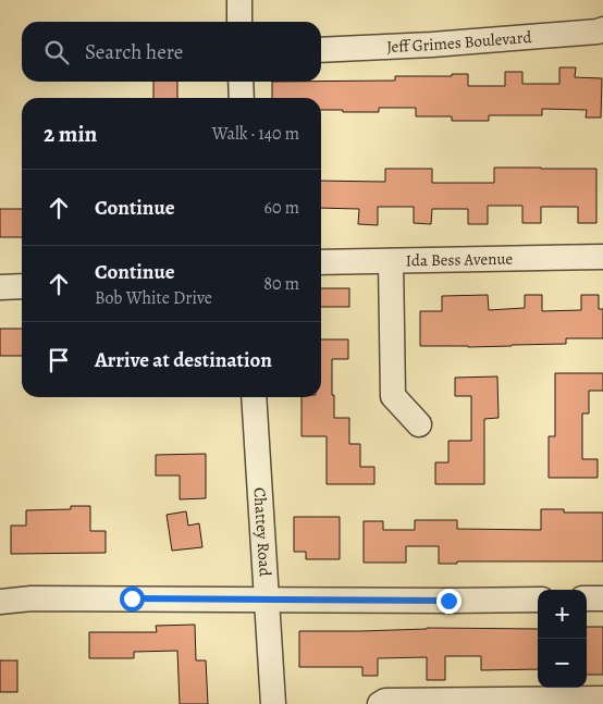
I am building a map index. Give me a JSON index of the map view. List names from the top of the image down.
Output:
{
  "streets": {
    "street": ["Jeff Grimes Boulevard", "Ida Bess Avenue", "Chattey Road"]
  },
  "page": {
    "search": "Search here",
    "heading": ["2 min", "Walk · 140 m"],
    "list": [
      ["Continue", "60 m"],
      ["Continue", "Bob White Drive", "80 m"],
      "Arrive at destination"
    ],
    "map_buttons": ["+", "−"]
  }
}
